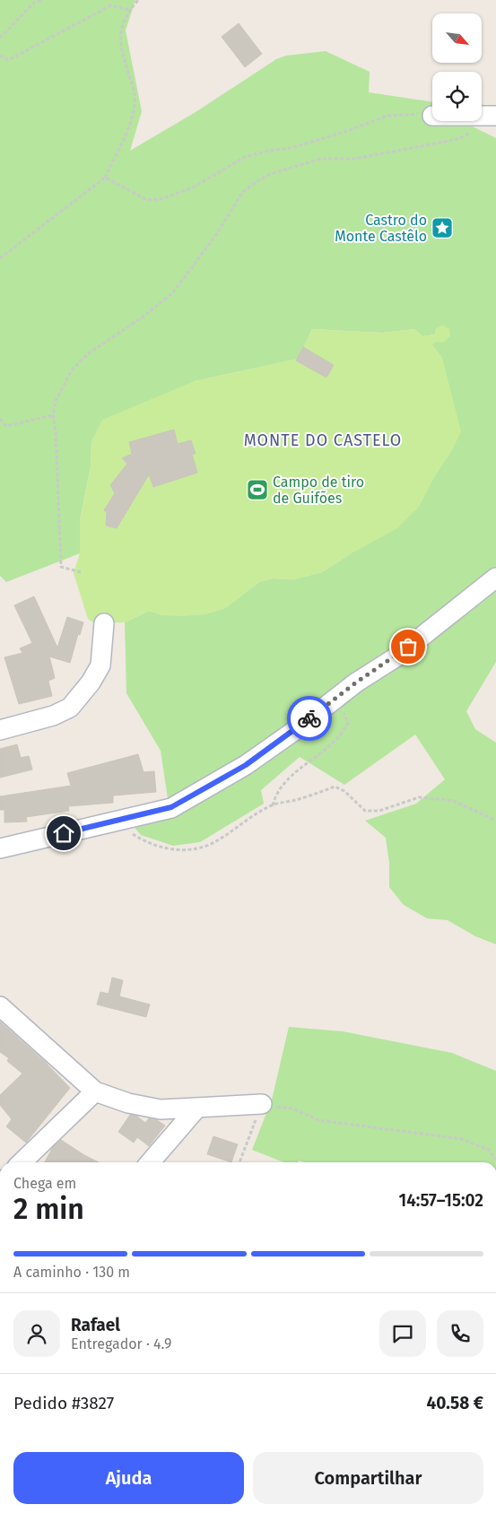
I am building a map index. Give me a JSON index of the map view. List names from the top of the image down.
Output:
{
  "districts": ["MONTE DO CASTELO"],
  "places": {
    "place": ["Castro do Monte Castêlo"],
    "sports": ["Campo de tiro de Guifões"]
  },
  "north": "bottom right",
  "page": {
    "heading": ["2 min", "Chega em", "14:57–15:02"],
    "panel": [
      "Rafael",
      "Entregador · 4.9",
      "Pedido #3827",
      "40.58 €"
    ],
    "bar": "A caminho · 130 m",
    "buttons": ["Ajuda", "Compartilhar"]
  }
}
